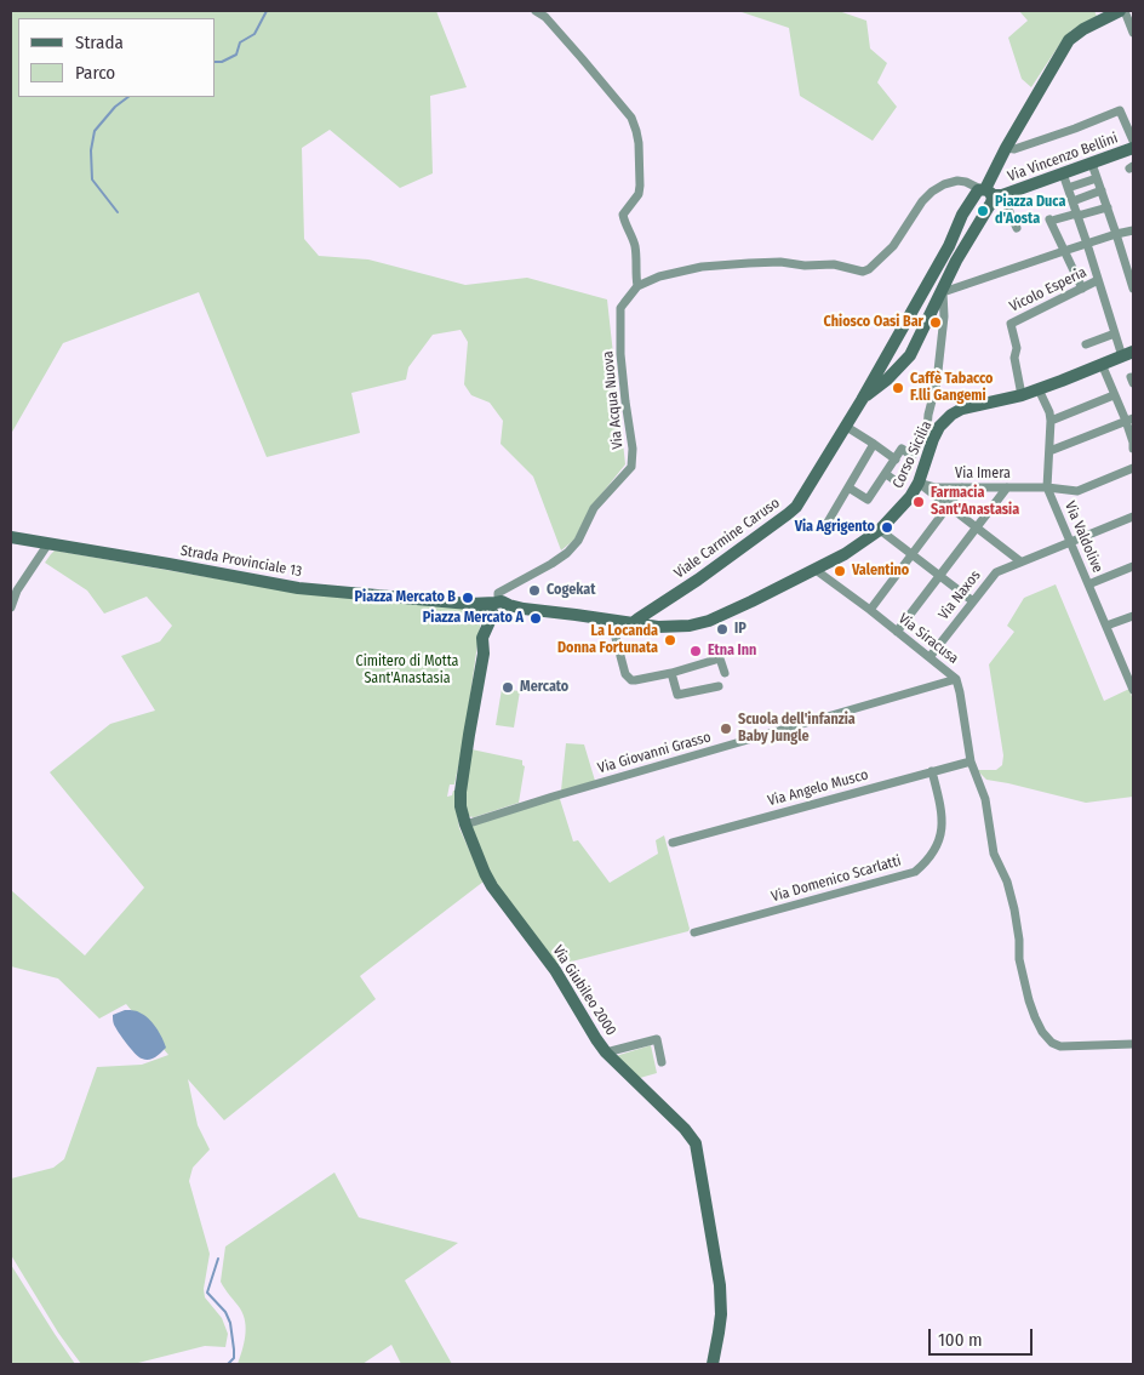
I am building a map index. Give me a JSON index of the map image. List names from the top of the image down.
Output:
{
  "streets": {
    "street": [
      "Via Vincenzo Bellini",
      "Vicolo Esperia",
      "Via Acqua Nuova",
      "Corso Sicilia",
      "Via Imera",
      "Via Valdolive",
      "Viale Carmine Caruso",
      "Strada Provinciale 13",
      "Via Naxos",
      "Via Siracusa",
      "Via Giovanni Grasso",
      "Via Angelo Musco",
      "Via Domenico Scarlatti",
      "Via Giubileo 2000"
    ]
  },
  "crossings": [
    ["Vicolo Esperia", "Corso Sicilia"],
    ["Via Acqua Nuova", "Strada Provinciale 13"],
    ["Via Acqua Nuova", "Via Giubileo 2000"],
    ["Corso Sicilia", "Via Imera"],
    ["Corso Sicilia", "Via Valdolive"],
    ["Corso Sicilia", "Viale Carmine Caruso"],
    ["Corso Sicilia", "Via Siracusa"],
    ["Via Imera", "Via Valdolive"],
    ["Via Valdolive", "Via Naxos"],
    ["Strada Provinciale 13", "Via Giubileo 2000"],
    ["Via Naxos", "Via Siracusa"],
    ["Via Siracusa", "Via Giovanni Grasso"],
    ["Via Siracusa", "Via Angelo Musco"],
    ["Via Giovanni Grasso", "Via Giubileo 2000"],
    ["Via Angelo Musco", "Via Domenico Scarlatti"]
  ],
  "parks": ["Cimitero di Motta Sant'Anastasia"],
  "places": [
    "Piazza Duca d'Aosta",
    "Chiosco Oasi Bar",
    "Caffè Tabacco F.lli Gangemi",
    "Farmacia Sant'Anastasia",
    "Via Agrigento",
    "Valentino",
    "Cogekat",
    "Piazza Mercato B",
    "Piazza Mercato A",
    "IP",
    "La Locanda Donna Fortunata",
    "Etna Inn",
    "Mercato",
    "Scuola dell'infanzia Baby Jungle"
  ],
  "legend": ["Strada", "Parco"],
  "scale_bar": "100 m"
}
